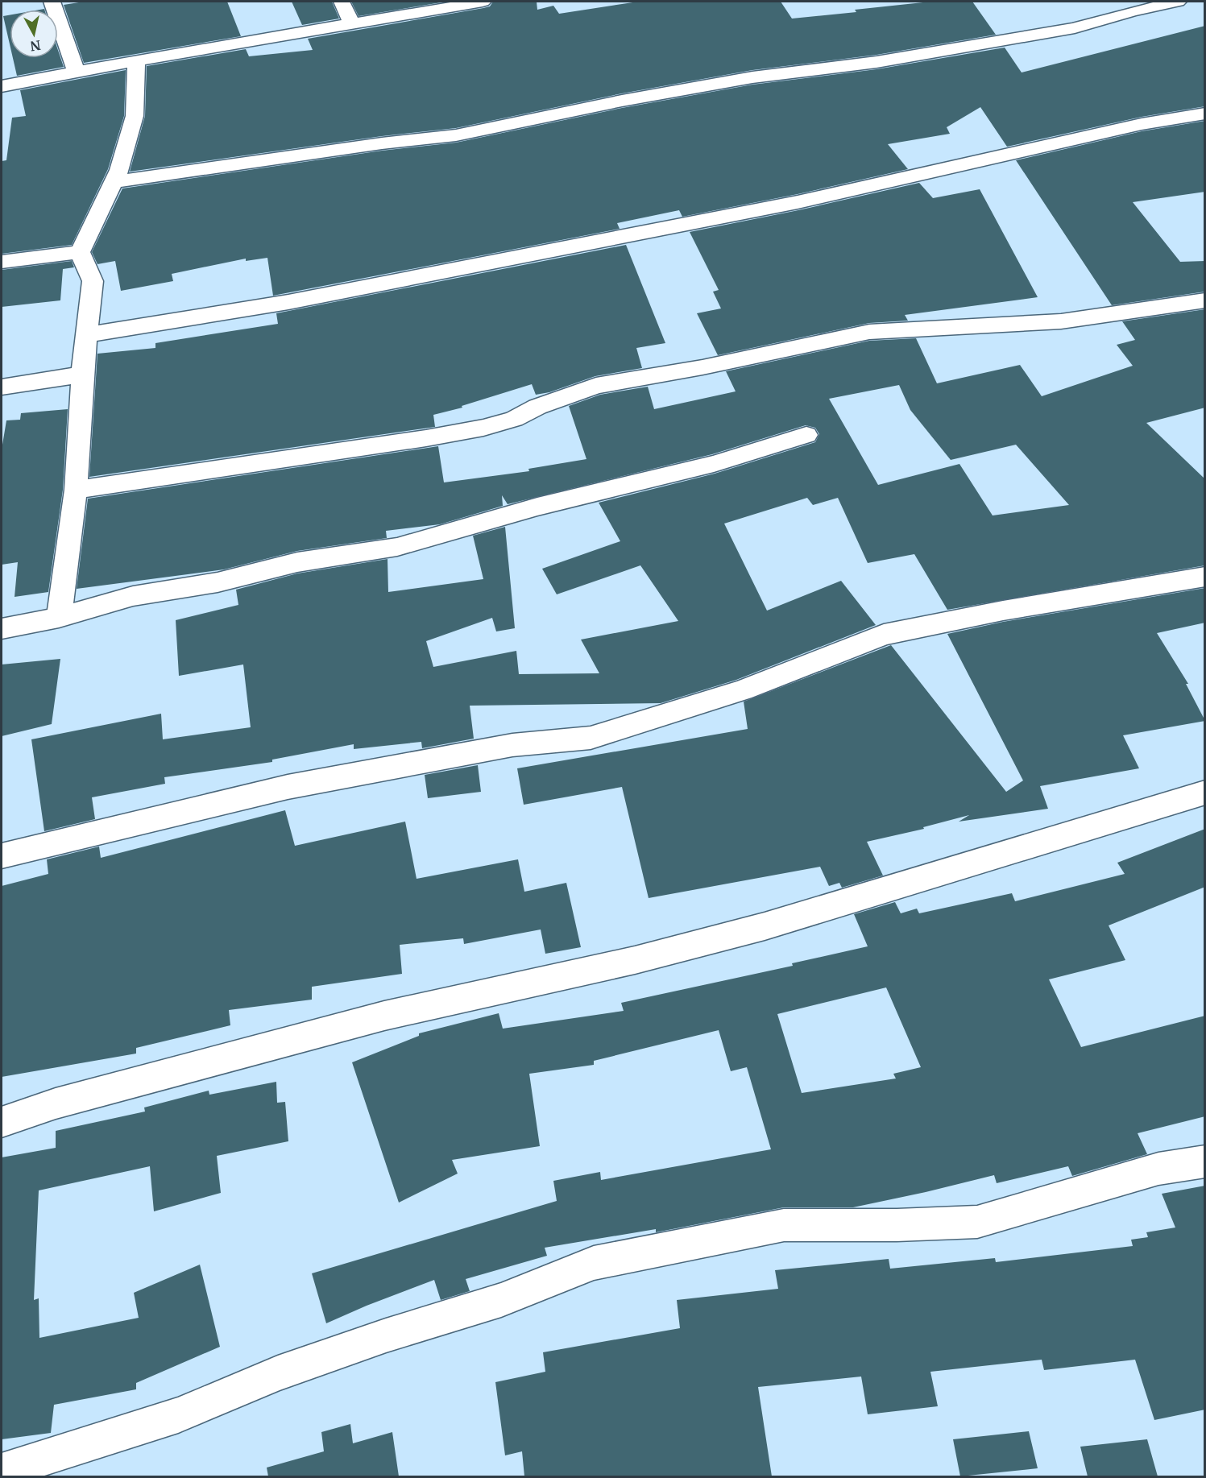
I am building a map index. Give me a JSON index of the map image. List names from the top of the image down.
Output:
{
  "north": "bottom"
}
